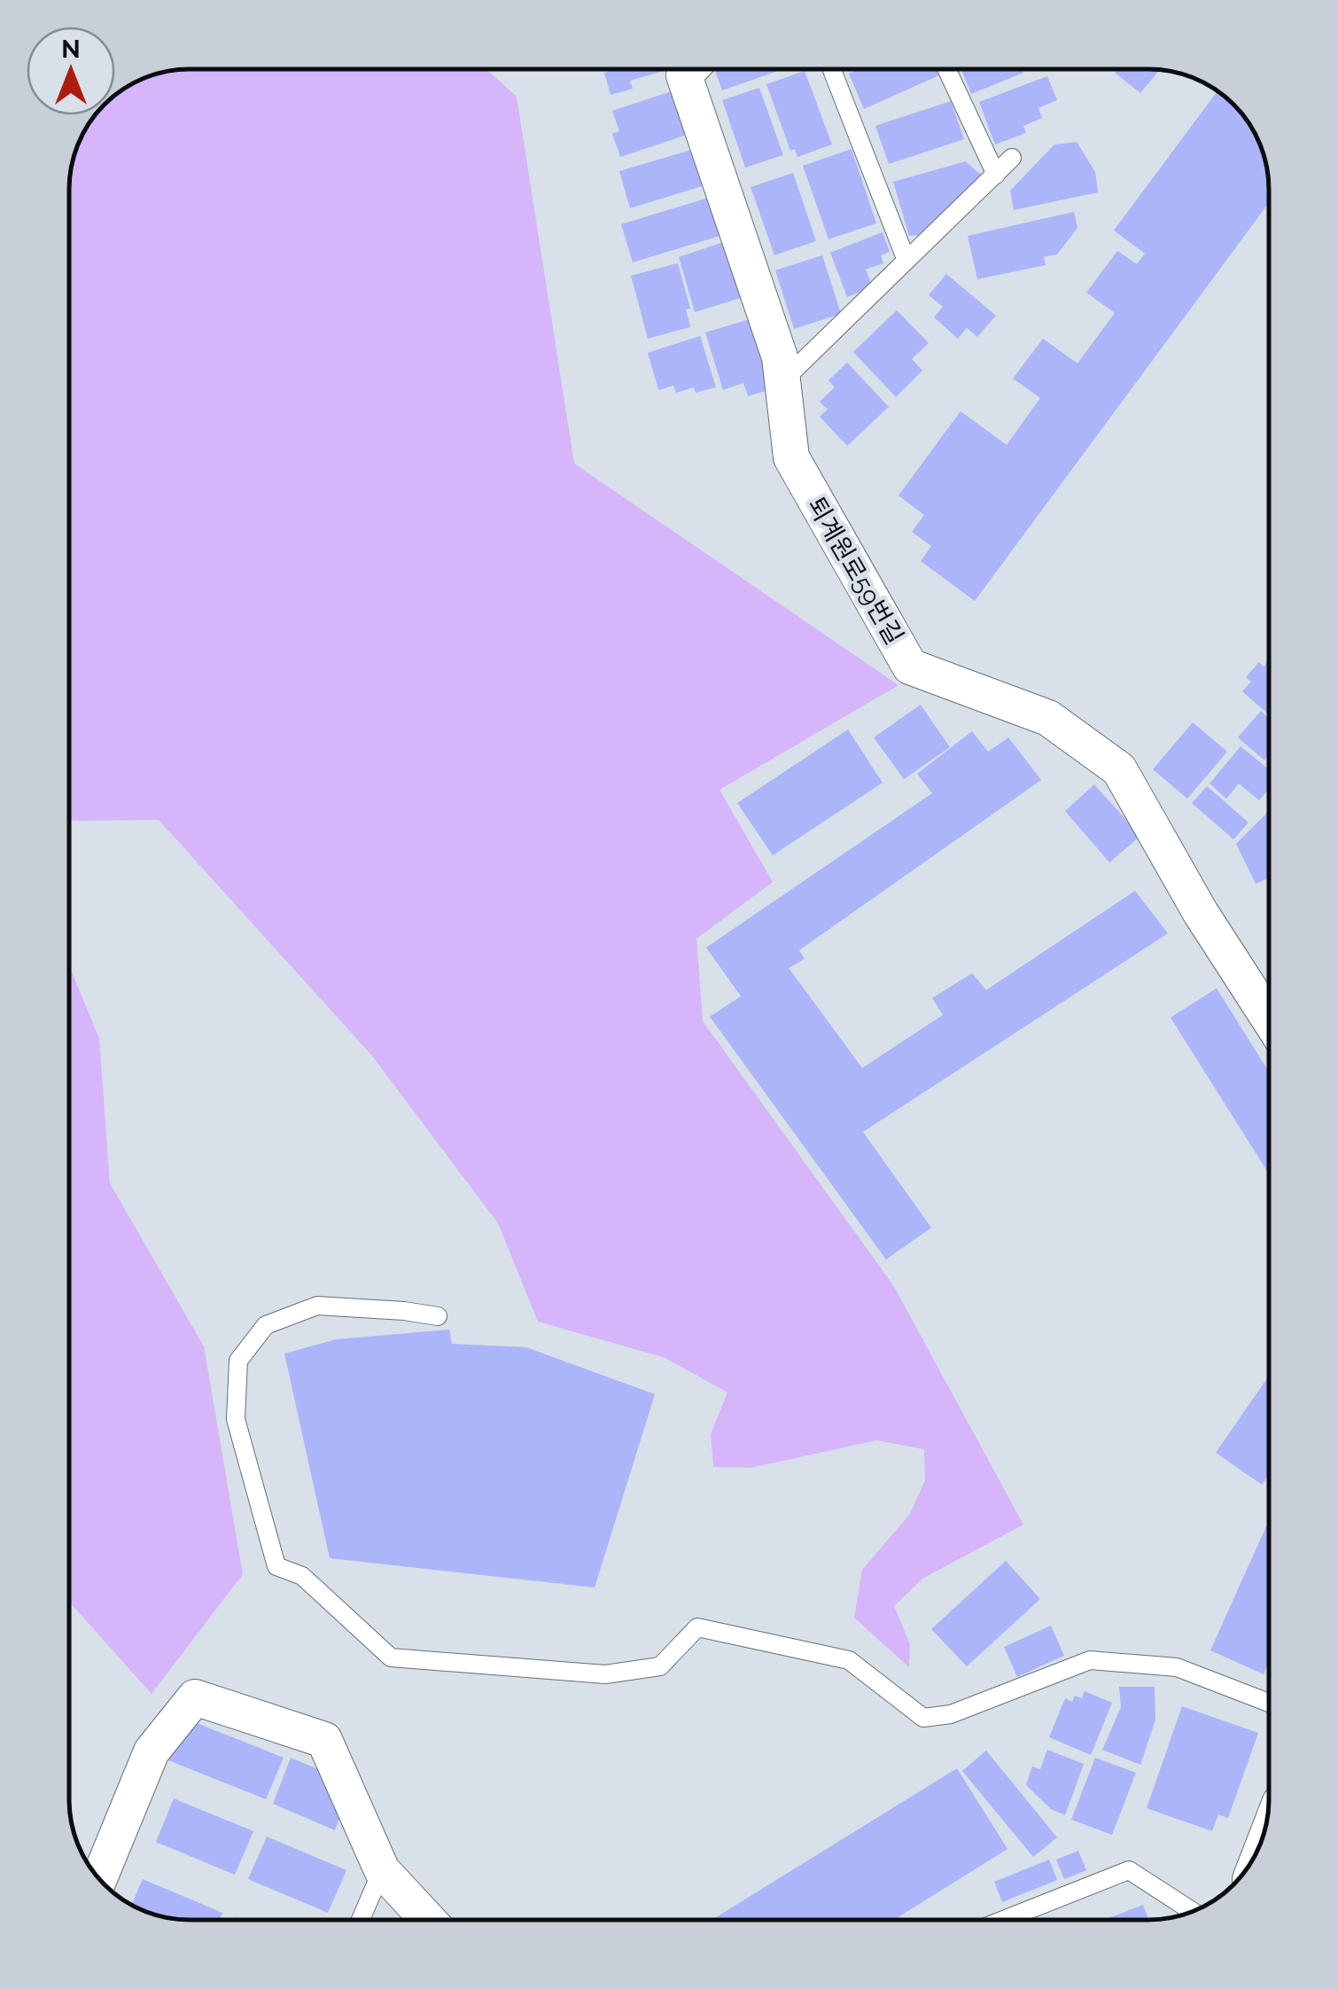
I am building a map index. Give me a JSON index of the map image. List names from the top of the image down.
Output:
{
  "streets": {
    "street": ["퇴계원로59번길"]
  },
  "north": "top"
}
